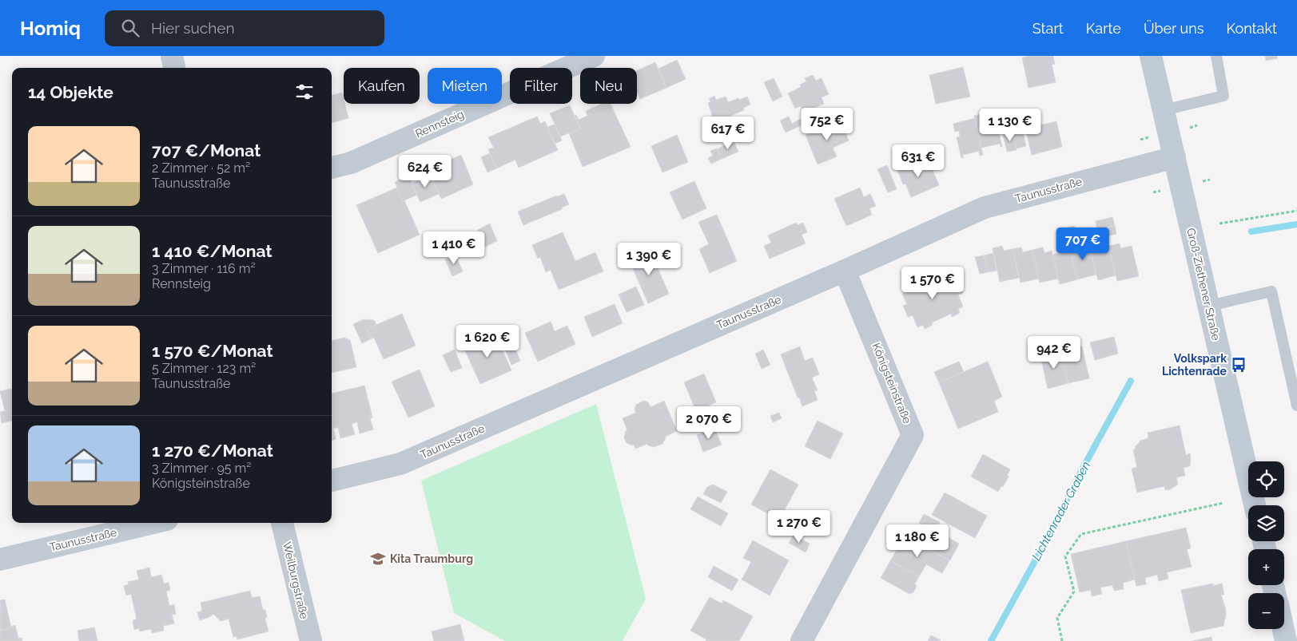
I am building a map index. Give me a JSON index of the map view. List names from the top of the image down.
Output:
{
  "streets": {
    "street": [
      "Rennsteig",
      "Taunusstraße",
      "Groß-Ziethener Straße",
      "Königsteinstraße",
      "Weilburgstraße"
    ]
  },
  "crossings": [
    ["Taunusstraße", "Groß-Ziethener Straße"],
    ["Taunusstraße", "Königsteinstraße"]
  ],
  "water": ["Lichtenrader Graben"],
  "places": {
    "bus stop": ["Volkspark Lichtenrade"],
    "school or university": ["Kita Traumburg"]
  },
  "page": {
    "header": "Homiq",
    "search": "Hier suchen",
    "nav": [
      "Start",
      "Karte",
      "Über uns",
      "Kontakt"
    ],
    "chip": [
      "Kaufen",
      "Mieten",
      "Filter",
      "Neu"
    ],
    "heading": "14 Objekte",
    "price": [
      "752 €",
      "1 130 €",
      "617 €",
      "631 €",
      "624 €",
      "707 €",
      "1 410 €",
      "1 390 €",
      "1 570 €",
      "1 620 €",
      "942 €",
      "2 070 €",
      "1 270 €",
      "1 180 €"
    ],
    "list": [
      {
        "name": "707 €/Monat",
        "note": "2 Zimmer · 52 m² · Taunusstraße"
      },
      {
        "name": "1 410 €/Monat",
        "note": "3 Zimmer · 116 m² · Rennsteig"
      },
      {
        "name": "1 570 €/Monat",
        "note": "5 Zimmer · 123 m² · Taunusstraße"
      },
      {
        "name": "1 270 €/Monat",
        "note": "3 Zimmer · 95 m² · Königsteinstraße"
      }
    ],
    "map_buttons": ["+", "−"]
  }
}
